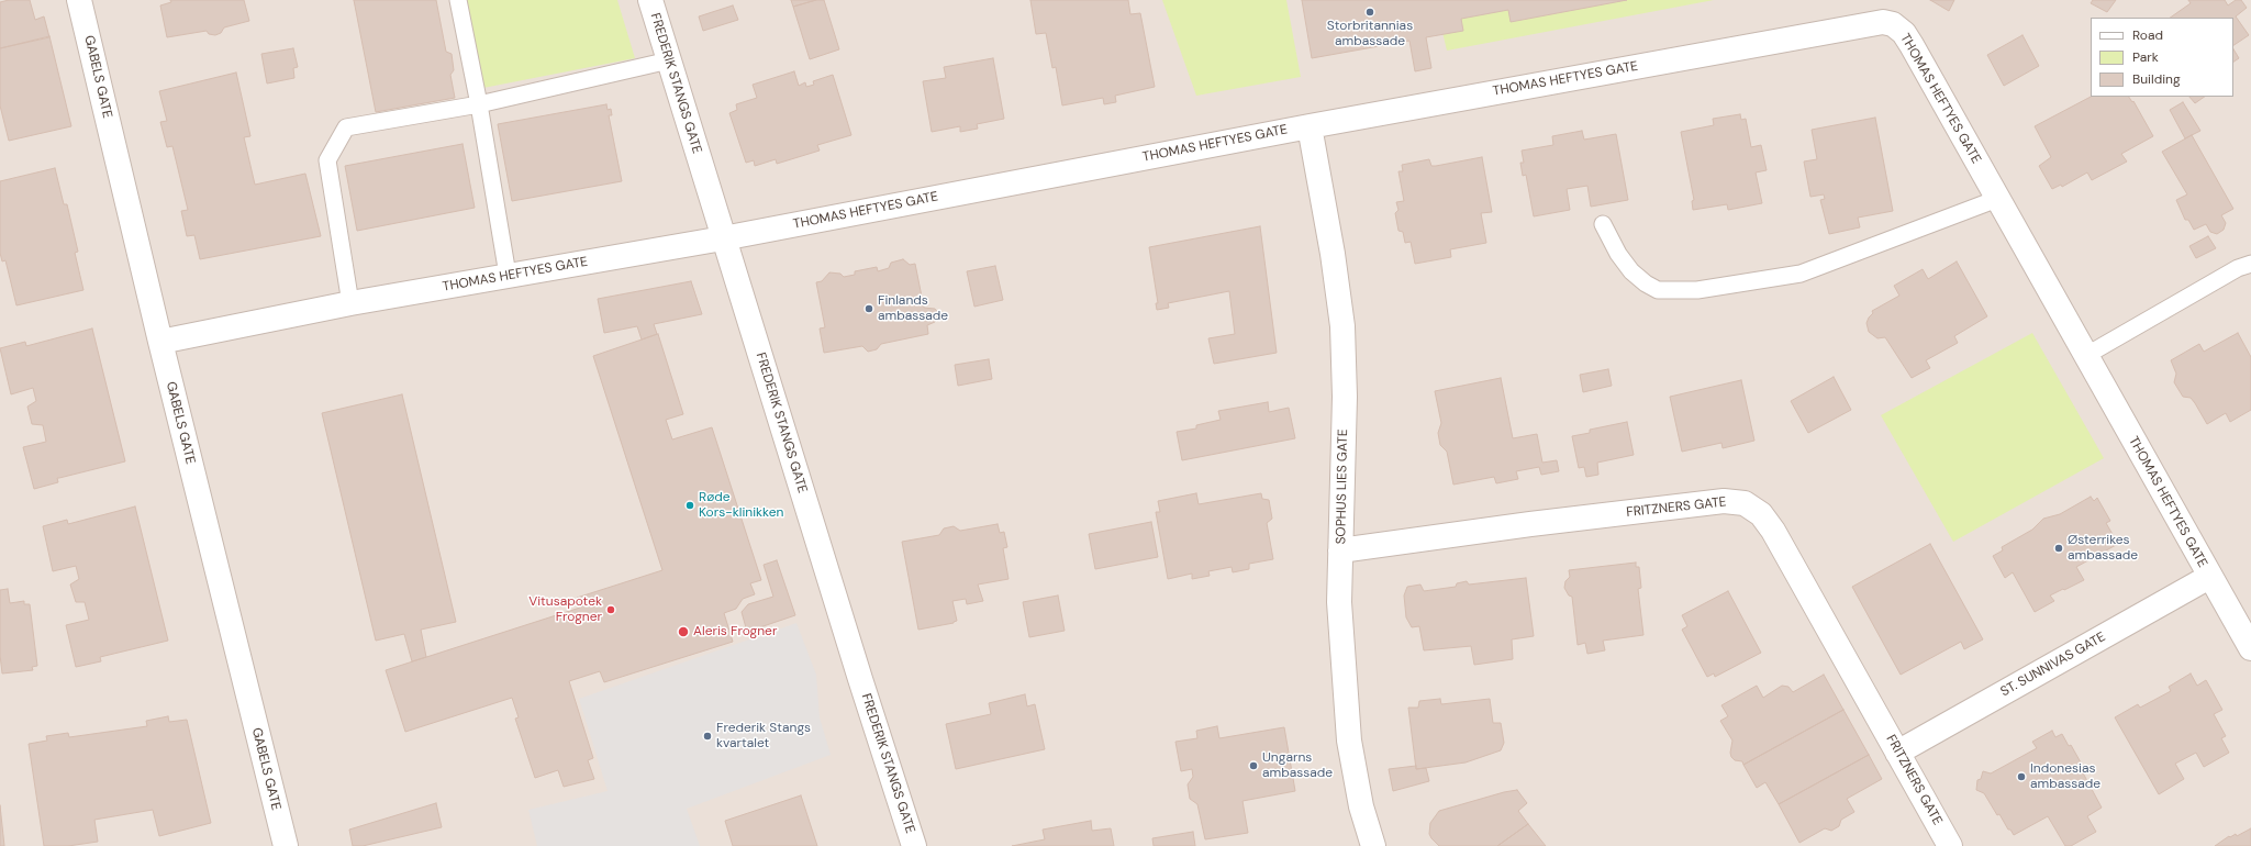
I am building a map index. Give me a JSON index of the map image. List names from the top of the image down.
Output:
{
  "streets": {
    "street": [
      "GABELS GATE",
      "THOMAS HEFTYES GATE",
      "FREDERIK STANGS GATE",
      "SOPHUS LIES GATE",
      "FRITZNERS GATE",
      "ST. SUNNIVAS GATE"
    ]
  },
  "crossings": [
    ["GABELS GATE", "THOMAS HEFTYES GATE"],
    ["THOMAS HEFTYES GATE", "FREDERIK STANGS GATE"],
    ["THOMAS HEFTYES GATE", "SOPHUS LIES GATE"],
    ["THOMAS HEFTYES GATE", "ST. SUNNIVAS GATE"],
    ["SOPHUS LIES GATE", "FRITZNERS GATE"],
    ["FRITZNERS GATE", "ST. SUNNIVAS GATE"]
  ],
  "places": [
    "Storbritannias ambassade",
    "Finlands ambassade",
    "Røde Kors-klinikken",
    "Østerrikes ambassade",
    "Vitusapotek Frogner",
    "Aleris Frogner",
    "Frederik Stangs kvartalet",
    "Ungarns ambassade",
    "Indonesias ambassade"
  ],
  "legend": ["Road", "Park", "Building"]
}
